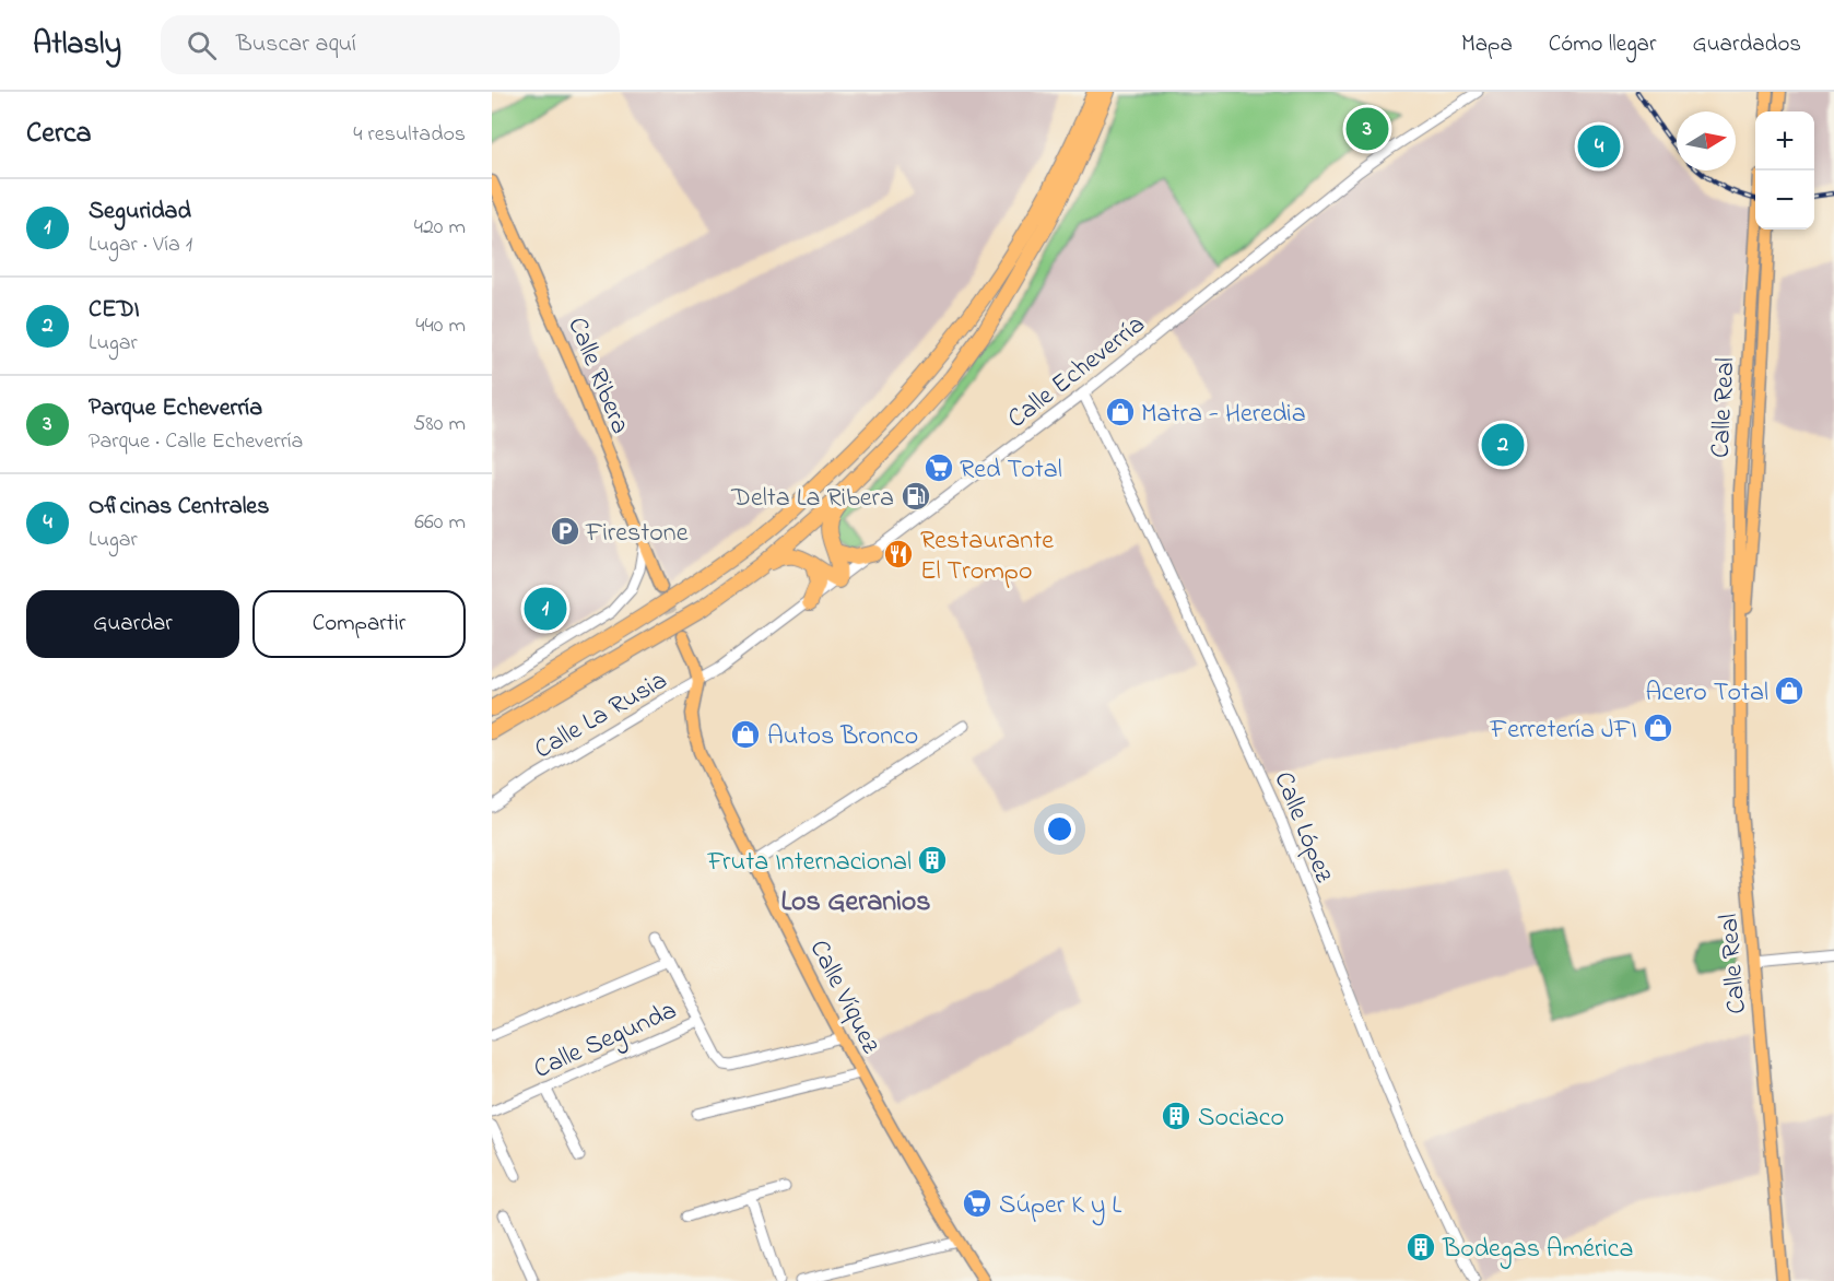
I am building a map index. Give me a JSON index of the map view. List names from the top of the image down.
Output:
{
  "streets": {
    "main road": ["Calle Ribera", "Calle Real", "Calle Víquez"],
    "street": [
      "Calle Echeverría",
      "Calle La Rusia",
      "Calle López",
      "Calle Segunda"
    ]
  },
  "crossings": [
    ["Calle Echeverría", "Calle La Rusia"],
    ["Calle Echeverría", "Calle López"],
    ["Calle Echeverría", "Calle Víquez"],
    ["Calle La Rusia", "Calle Víquez"]
  ],
  "districts": ["Los Geranios"],
  "places": {
    "shop": [
      "Matra - Heredia",
      "Acero Total",
      "Ferretería JFI",
      "Autos Bronco"
    ],
    "supermarket": ["Red Total", "Súper K y L"],
    "fuel station": ["Delta La Ribera"],
    "parking": ["Firestone"],
    "restaurant": ["Restaurante El Trompo"],
    "building": ["Fruta Internacional", "Sociaco", "Bodegas América"]
  },
  "north": "right",
  "page": {
    "header": "Atlasly",
    "search": "Buscar aquí",
    "nav": ["Mapa", "Cómo llegar", "Guardados"],
    "heading": ["Cerca", "4 resultados"],
    "pins": [
      "3",
      "4",
      "2",
      "1"
    ],
    "map_buttons": ["+", "−"],
    "list": [
      {
        "mark": "1",
        "name": "Seguridad",
        "note": "Lugar · Vía 1",
        "value": "420 m"
      },
      {
        "mark": "2",
        "name": "CEDI",
        "note": "Lugar",
        "value": "440 m"
      },
      {
        "mark": "3",
        "name": "Parque Echeverría",
        "note": "Parque · Calle Echeverría",
        "value": "580 m"
      },
      {
        "mark": "4",
        "name": "Oficinas Centrales",
        "note": "Lugar",
        "value": "660 m"
      }
    ],
    "buttons": ["Guardar", "Compartir"]
  }
}
